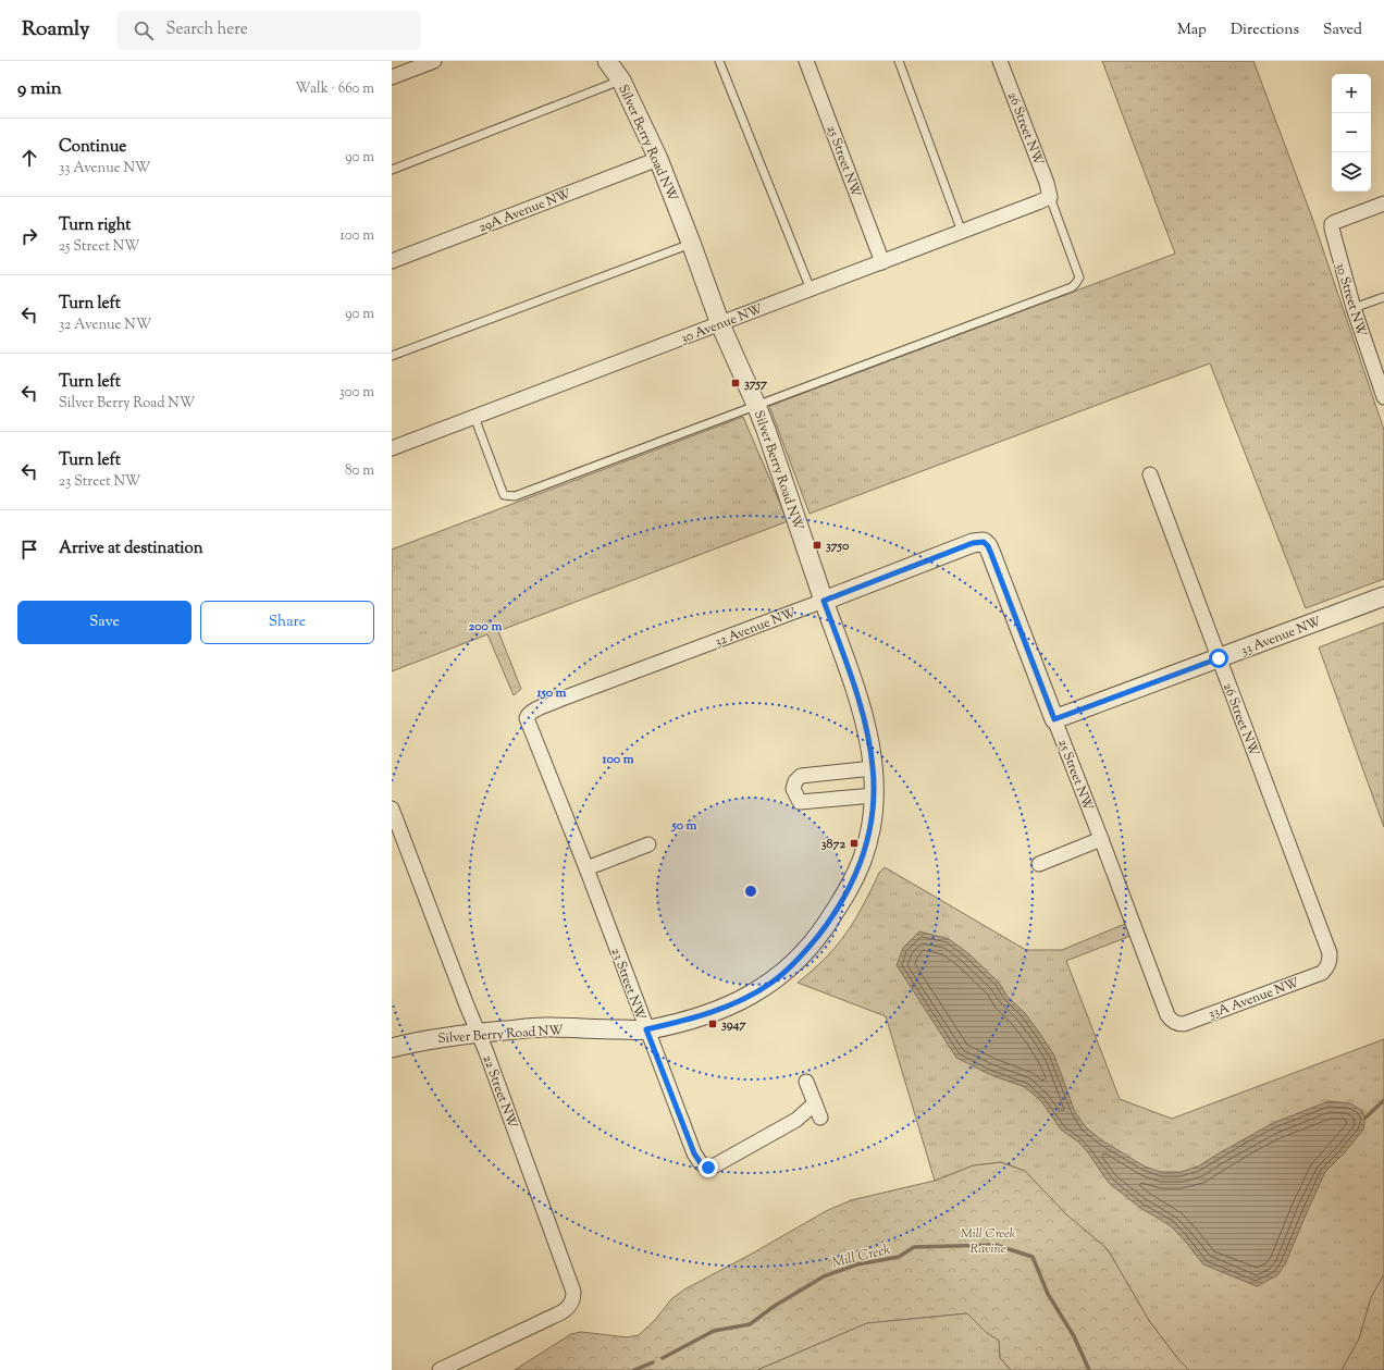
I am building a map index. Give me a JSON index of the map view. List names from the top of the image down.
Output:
{
  "streets": {
    "street": [
      "26 Street NW",
      "Silver Berry Road NW",
      "25 Street NW",
      "29A Avenue NW",
      "30 Street NW",
      "30 Avenue NW",
      "32 Avenue NW",
      "33 Avenue NW",
      "23 Street NW",
      "33A Avenue NW",
      "22 Street NW"
    ]
  },
  "crossings": [
    ["26 Street NW", "30 Avenue NW"],
    ["26 Street NW", "33 Avenue NW"],
    ["26 Street NW", "33A Avenue NW"],
    ["Silver Berry Road NW", "29A Avenue NW"],
    ["Silver Berry Road NW", "30 Avenue NW"],
    ["Silver Berry Road NW", "32 Avenue NW"],
    ["Silver Berry Road NW", "23 Street NW"],
    ["Silver Berry Road NW", "22 Street NW"],
    ["25 Street NW", "30 Avenue NW"],
    ["25 Street NW", "32 Avenue NW"],
    ["25 Street NW", "33 Avenue NW"],
    ["25 Street NW", "33A Avenue NW"],
    ["32 Avenue NW", "23 Street NW"]
  ],
  "water": ["Mill Creek"],
  "parks": ["Mill Creek Ravine"],
  "places": {
    "transit": [
      "3757",
      "3750",
      "3872",
      "3947"
    ]
  },
  "page": {
    "header": "Roamly",
    "search": "Search here",
    "nav": ["Map", "Directions", "Saved"],
    "heading": ["9 min", "Walk · 660 m"],
    "map_buttons": ["+", "−"],
    "list": [
      ["Continue", "33 Avenue NW", "90 m"],
      ["Turn right", "25 Street NW", "100 m"],
      ["Turn left", "32 Avenue NW", "90 m"],
      ["Turn left", "Silver Berry Road NW", "300 m"],
      ["Turn left", "23 Street NW", "80 m"],
      "Arrive at destination"
    ],
    "buttons": ["Save", "Share"]
  },
  "rings": [
    "200 m",
    "150 m",
    "100 m",
    "50 m"
  ]
}
